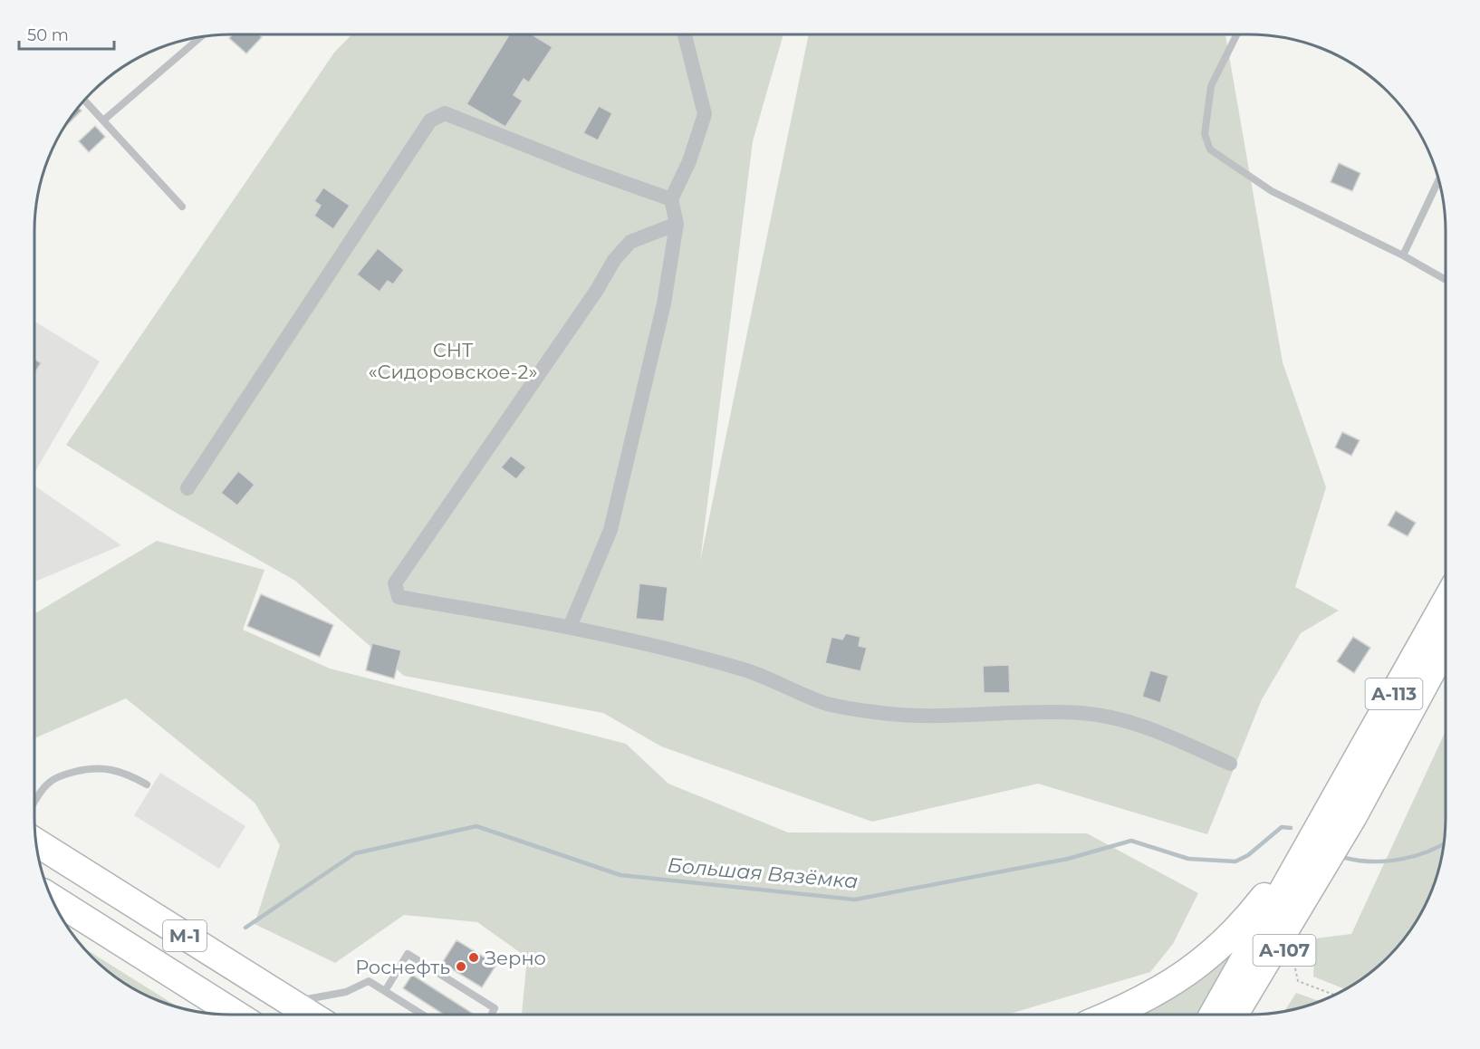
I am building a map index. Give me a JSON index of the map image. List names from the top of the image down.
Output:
{
  "streets": {
    "highway": ["А-113", "М-1", "А-107"]
  },
  "crossings": [
    ["А-113", "А-107"]
  ],
  "water": ["Большая Вязёмка"],
  "parks": ["СНТ «Сидоровское-2»"],
  "places": ["Зерно", "Роснефть"],
  "scale_bar": "50 m"
}
